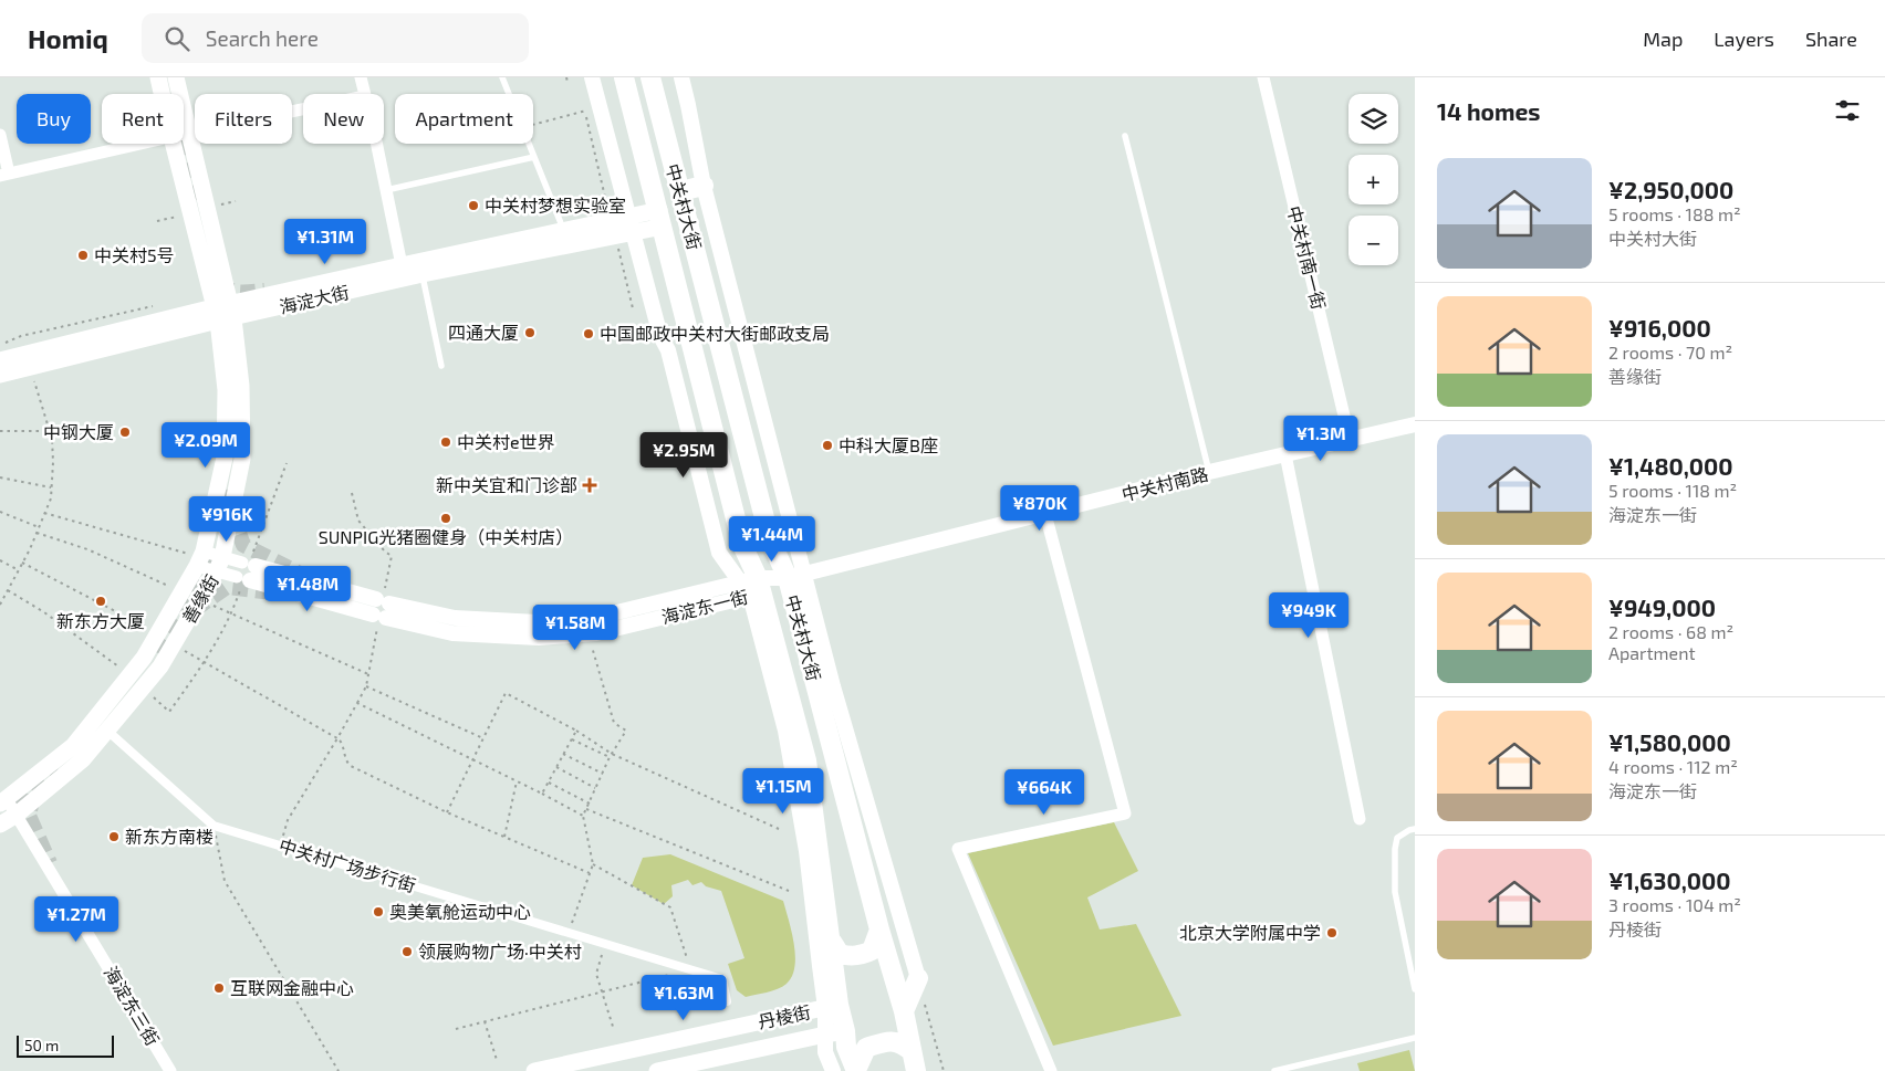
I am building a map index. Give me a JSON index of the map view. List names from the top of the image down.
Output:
{
  "streets": {
    "main road": [
      "中关村大街",
      "海淀大街",
      "善缘街",
      "丹棱街"
    ],
    "street": [
      "中关村南一街",
      "中关村南路",
      "海淀东一街",
      "中关村广场步行街",
      "海淀东三街"
    ]
  },
  "crossings": [
    ["中关村大街", "海淀大街"],
    ["中关村大街", "中关村南路"],
    ["中关村大街", "海淀东一街"],
    ["中关村大街", "丹棱街"],
    ["中关村南一街", "中关村南路"],
    ["海淀大街", "善缘街"],
    ["中关村南路", "海淀东一街"],
    ["善缘街", "海淀东一街"],
    ["善缘街", "中关村广场步行街"],
    ["善缘街", "海淀东三街"]
  ],
  "places": {
    "other": [
      "中关村梦想实验室",
      "中关村5号",
      "四通大厦",
      "中国邮政中关村大街邮政支局",
      "中钢大厦",
      "中关村e世界",
      "中科大厦B座",
      "SUNPIG光猪圈健身（中关村店）",
      "新东方大厦",
      "新东方南楼",
      "奥美氧舱运动中心",
      "北京大学附属中学",
      "领展购物广场·中关村",
      "互联网金融中心"
    ],
    "health": ["新中关宜和门诊部"]
  },
  "scale_bar": "50 m",
  "page": {
    "header": "Homiq",
    "search": "Search here",
    "nav": ["Map", "Layers", "Share"],
    "heading": "14 homes",
    "map_buttons": ["+", "−"],
    "chip": [
      "Buy",
      "Rent",
      "Filters",
      "New",
      "Apartment"
    ],
    "list": [
      {
        "name": "¥2,950,000",
        "note": "5 rooms · 188 m² · 中关村大街"
      },
      {
        "name": "¥916,000",
        "note": "2 rooms · 70 m² · 善缘街"
      },
      {
        "name": "¥1,480,000",
        "note": "5 rooms · 118 m² · 海淀东一街"
      },
      {
        "name": "¥949,000",
        "note": "2 rooms · 68 m² · Apartment"
      },
      {
        "name": "¥1,580,000",
        "note": "4 rooms · 112 m² · 海淀东一街"
      },
      {
        "name": "¥1,630,000",
        "note": "3 rooms · 104 m² · 丹棱街"
      }
    ],
    "price": [
      "¥1.31M",
      "¥1.3M",
      "¥2.09M",
      "¥2.95M",
      "¥870K",
      "¥916K",
      "¥1.44M",
      "¥1.48M",
      "¥949K",
      "¥1.58M",
      "¥1.15M",
      "¥664K",
      "¥1.27M",
      "¥1.63M"
    ],
    "scale": "50 m"
  }
}
